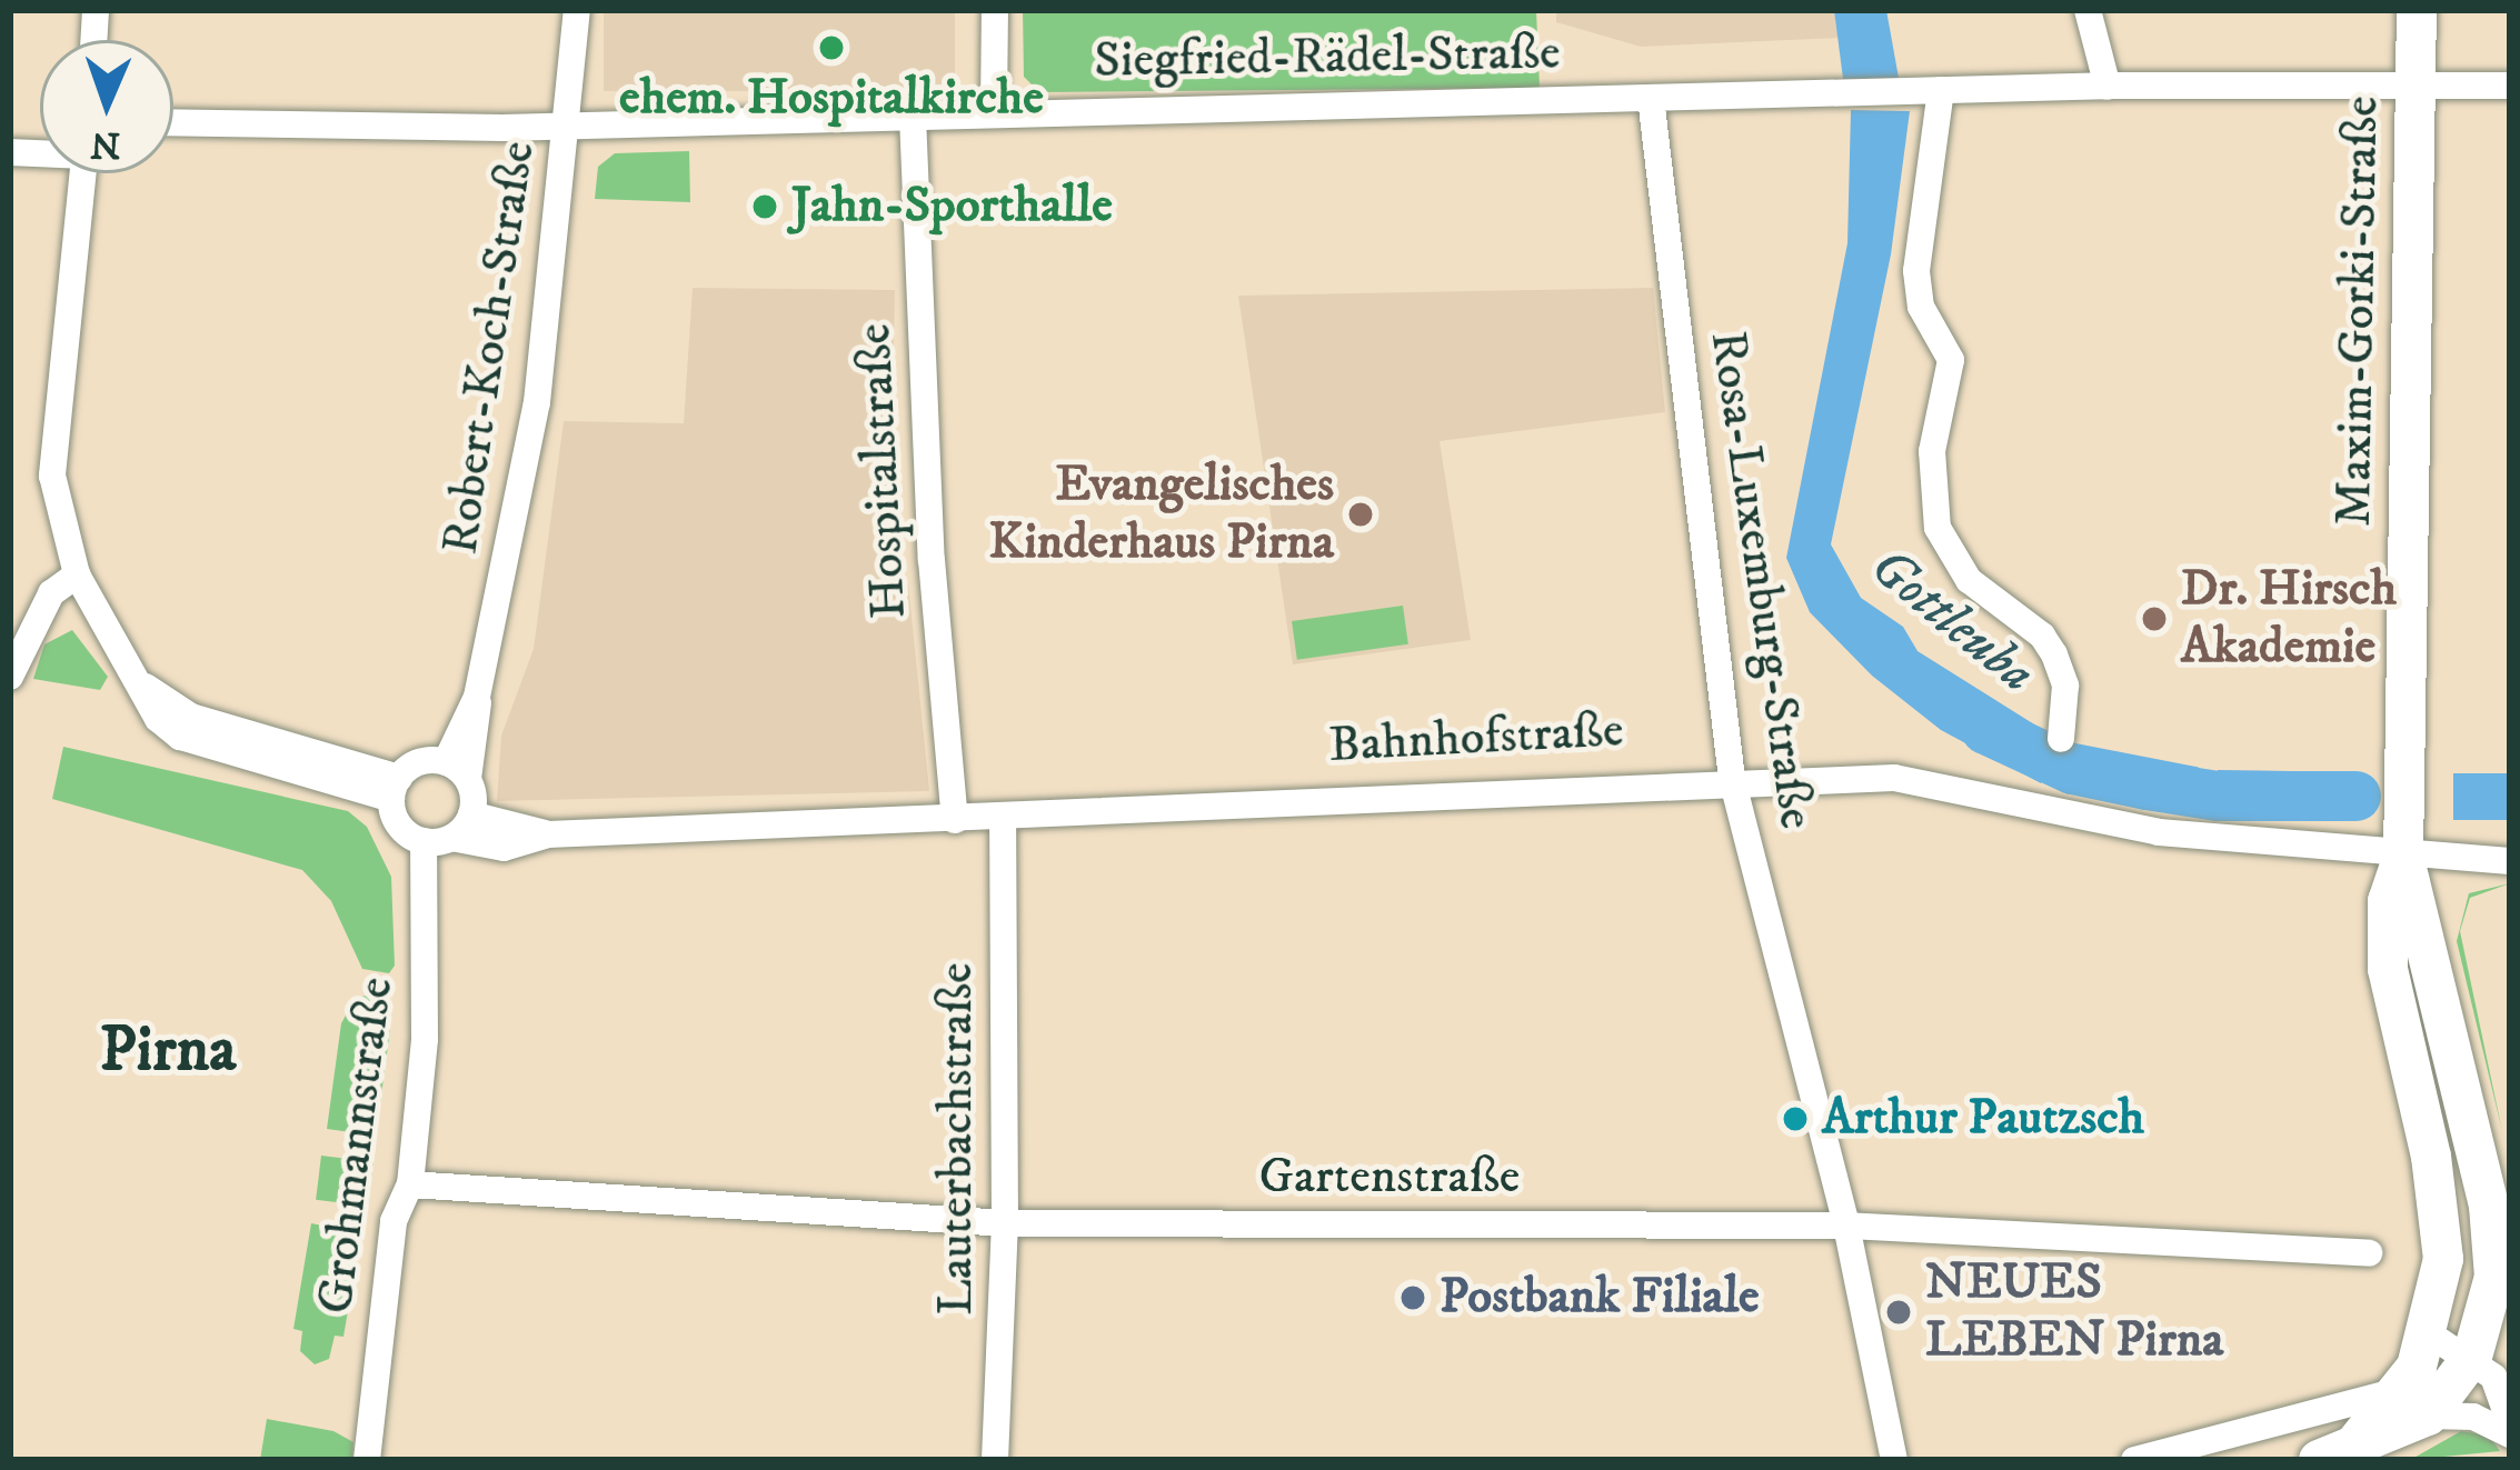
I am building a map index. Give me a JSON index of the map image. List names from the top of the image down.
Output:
{
  "streets": {
    "main road": ["Maxim-Gorki-Straße"],
    "street": [
      "Siegfried-Rädel-Straße",
      "Robert-Koch-Straße",
      "Hospitalstraße",
      "Rosa-Luxemburg-Straße",
      "Bahnhofstraße",
      "Lauterbachstraße",
      "Grohmannstraße",
      "Gartenstraße"
    ]
  },
  "crossings": [
    ["Siegfried-Rädel-Straße", "Maxim-Gorki-Straße"],
    ["Siegfried-Rädel-Straße", "Robert-Koch-Straße"],
    ["Siegfried-Rädel-Straße", "Hospitalstraße"],
    ["Siegfried-Rädel-Straße", "Rosa-Luxemburg-Straße"],
    ["Maxim-Gorki-Straße", "Bahnhofstraße"],
    ["Robert-Koch-Straße", "Bahnhofstraße"],
    ["Robert-Koch-Straße", "Grohmannstraße"],
    ["Hospitalstraße", "Bahnhofstraße"],
    ["Rosa-Luxemburg-Straße", "Bahnhofstraße"],
    ["Rosa-Luxemburg-Straße", "Gartenstraße"],
    ["Bahnhofstraße", "Lauterbachstraße"],
    ["Bahnhofstraße", "Grohmannstraße"],
    ["Lauterbachstraße", "Gartenstraße"],
    ["Grohmannstraße", "Gartenstraße"]
  ],
  "districts": ["Pirna"],
  "water": ["Gottleuba"],
  "places": [
    "ehem. Hospitalkirche",
    "Jahn-Sporthalle",
    "Evangelisches Kinderhaus Pirna",
    "Dr. Hirsch Akademie",
    "Arthur Pautzsch",
    "Postbank Filiale",
    "NEUES LEBEN Pirna"
  ],
  "north": "bottom"
}
